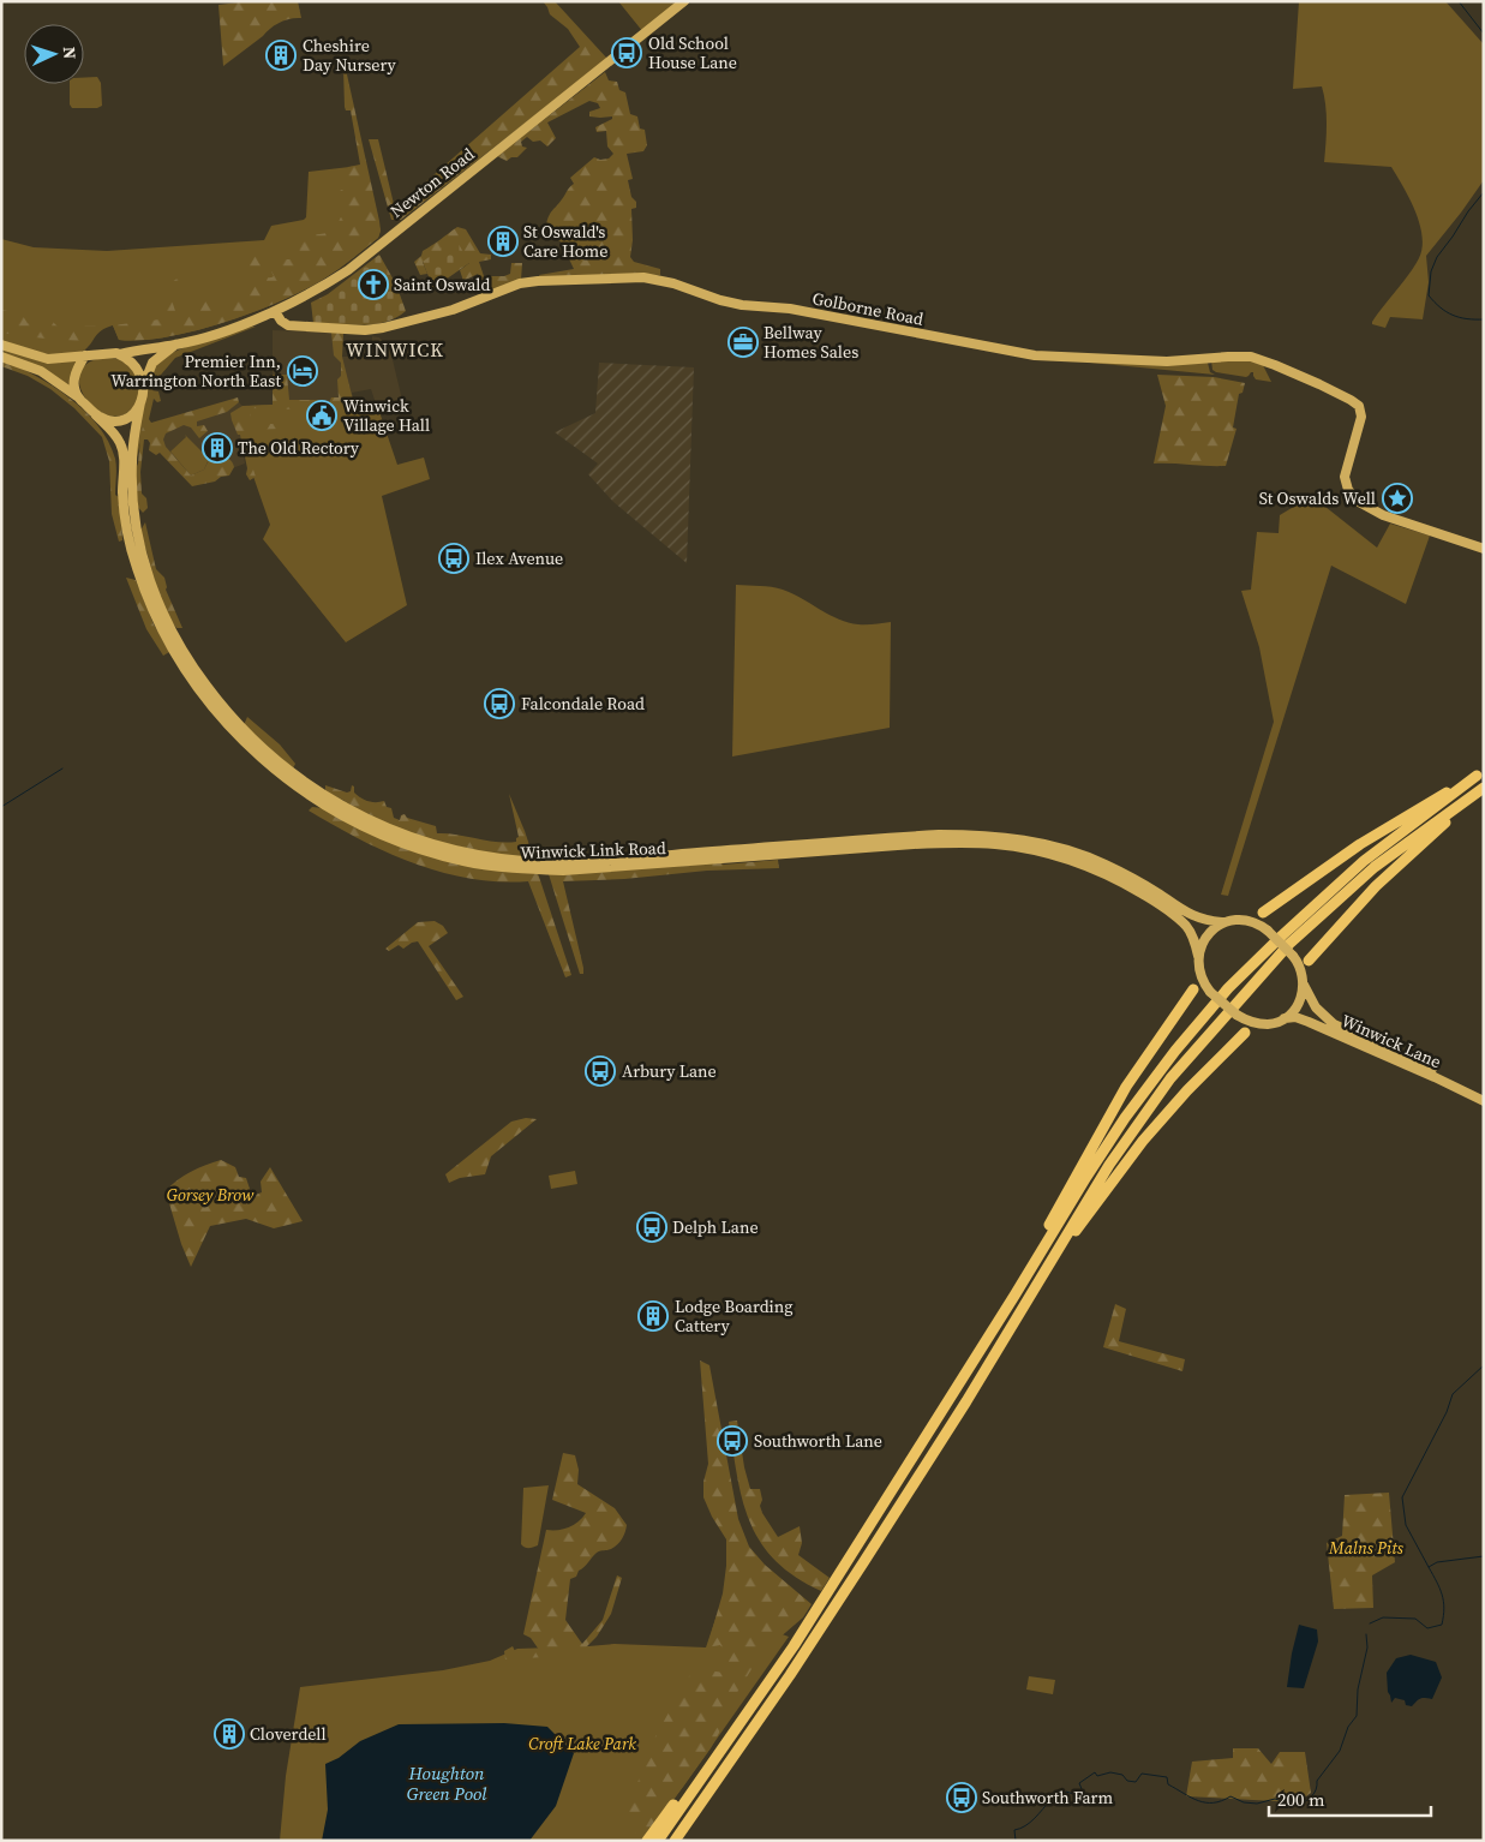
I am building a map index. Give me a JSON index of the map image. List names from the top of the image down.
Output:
{
  "streets": {
    "main road": [
      "Newton Road",
      "Golborne Road",
      "Winwick Link Road",
      "Winwick Lane"
    ]
  },
  "crossings": [
    ["Newton Road", "Golborne Road"],
    ["Newton Road", "Winwick Link Road"],
    ["Winwick Link Road", "Winwick Lane"]
  ],
  "districts": ["WINWICK"],
  "water": ["Houghton Green Pool"],
  "parks": ["Gorsey Brow", "Malns Pits", "Croft Lake Park"],
  "places": {
    "bus stop": [
      "Old School House Lane",
      "Ilex Avenue",
      "Falcondale Road",
      "Arbury Lane",
      "Delph Lane",
      "Southworth Lane",
      "Southworth Farm"
    ],
    "building": [
      "Cheshire Day Nursery",
      "St Oswald's Care Home",
      "The Old Rectory",
      "Lodge Boarding Cattery",
      "Cloverdell"
    ],
    "church": ["Saint Oswald"],
    "office": ["Bellway Homes Sales"],
    "hotel": ["Premier Inn, Warrington North East"],
    "public building": ["Winwick Village Hall"],
    "place": ["St Oswalds Well"]
  },
  "scale_bar": "200 m",
  "north": "right"
}
